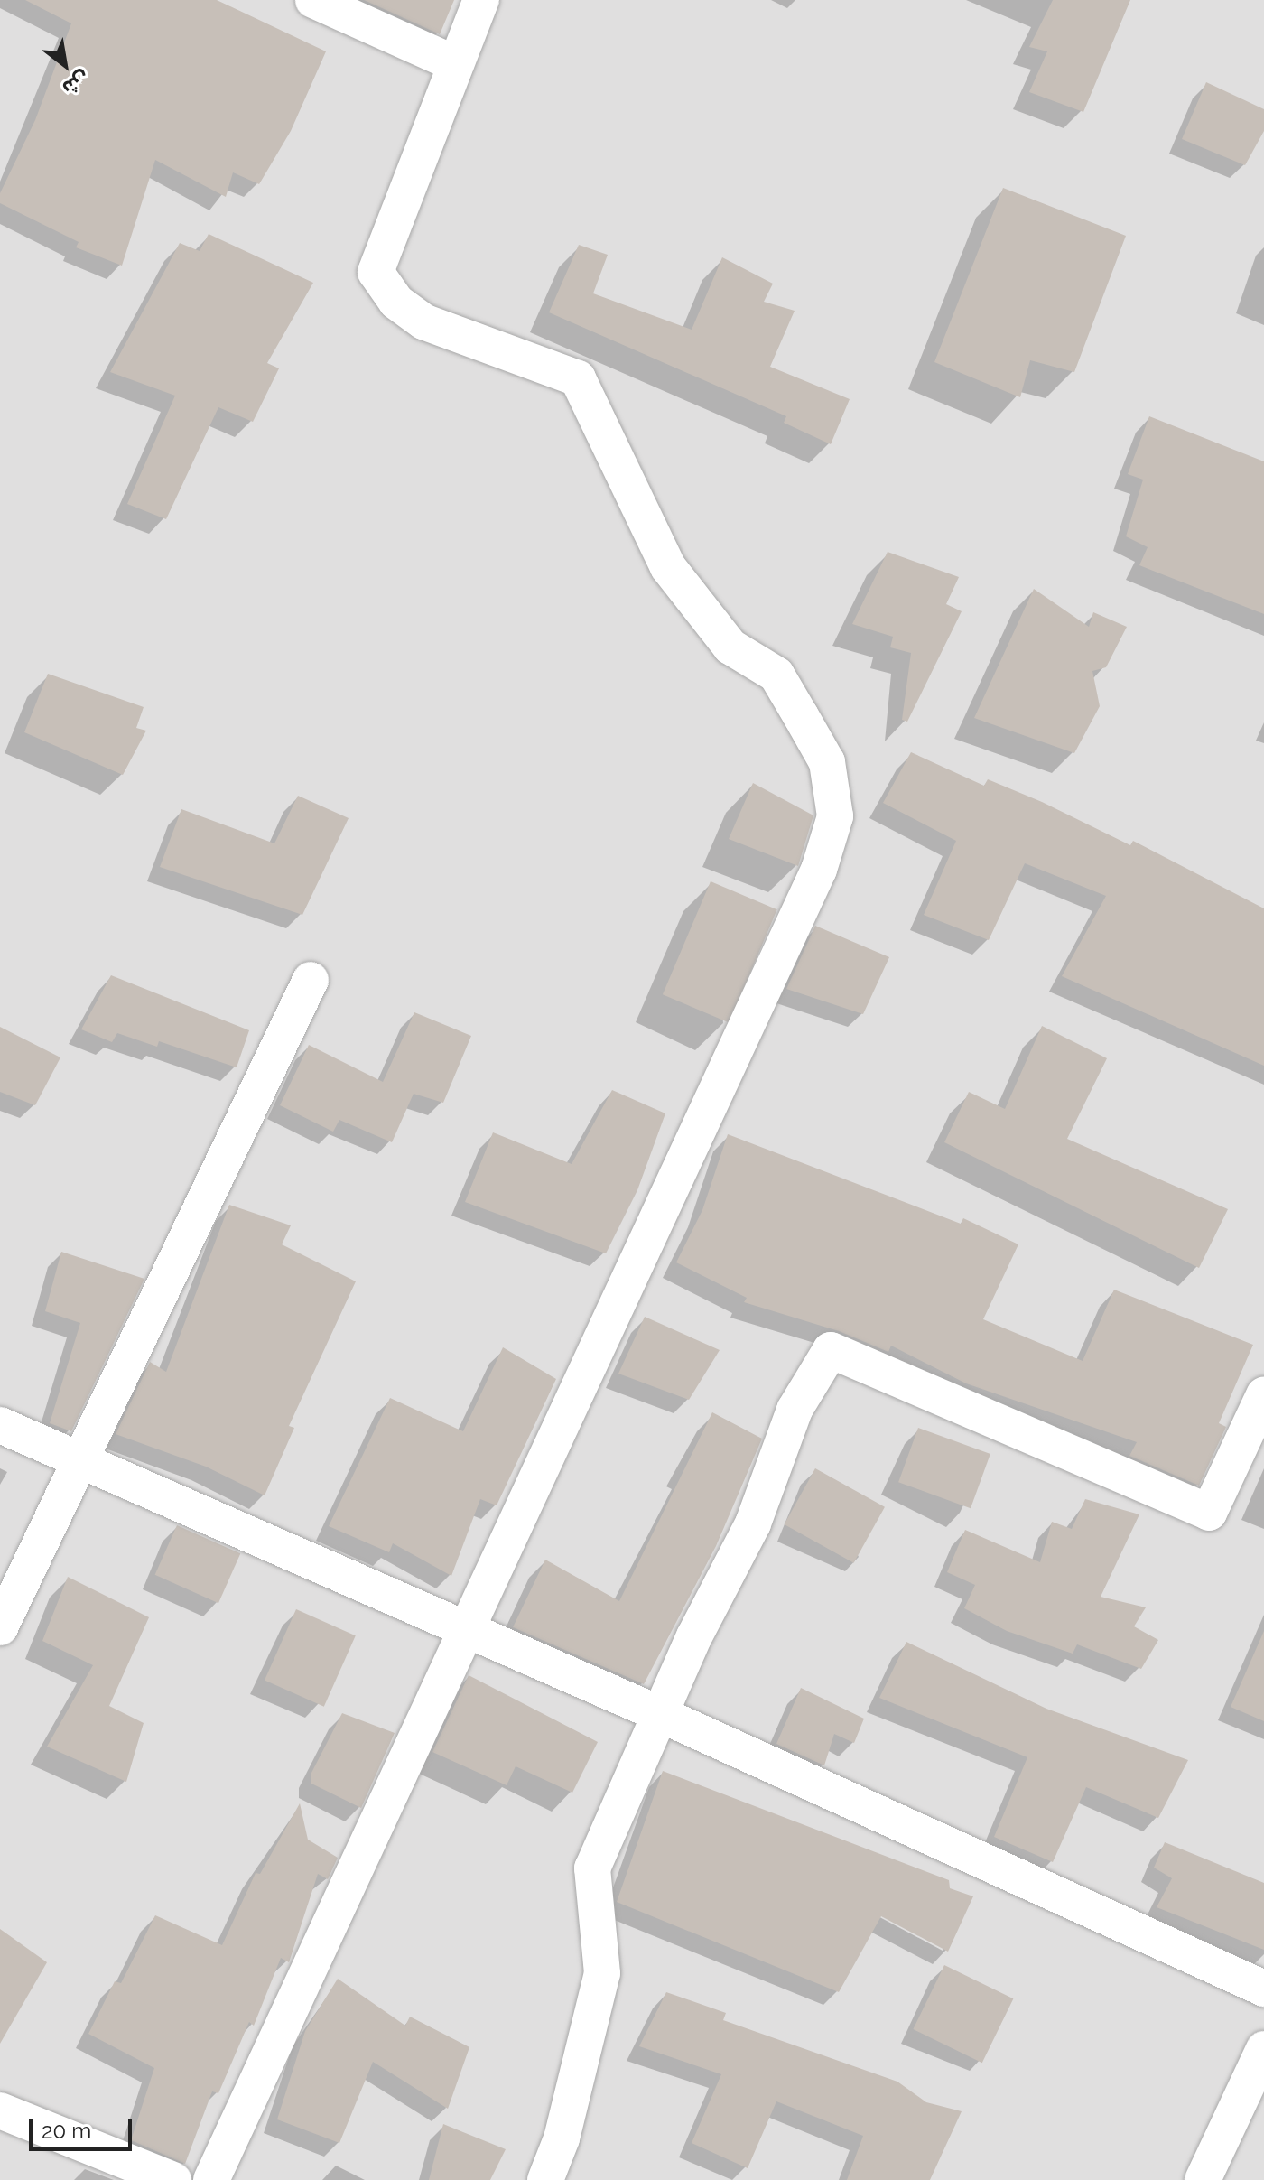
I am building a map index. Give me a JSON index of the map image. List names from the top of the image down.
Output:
{
  "scale_bar": "20 m",
  "north": "bottom right"
}
